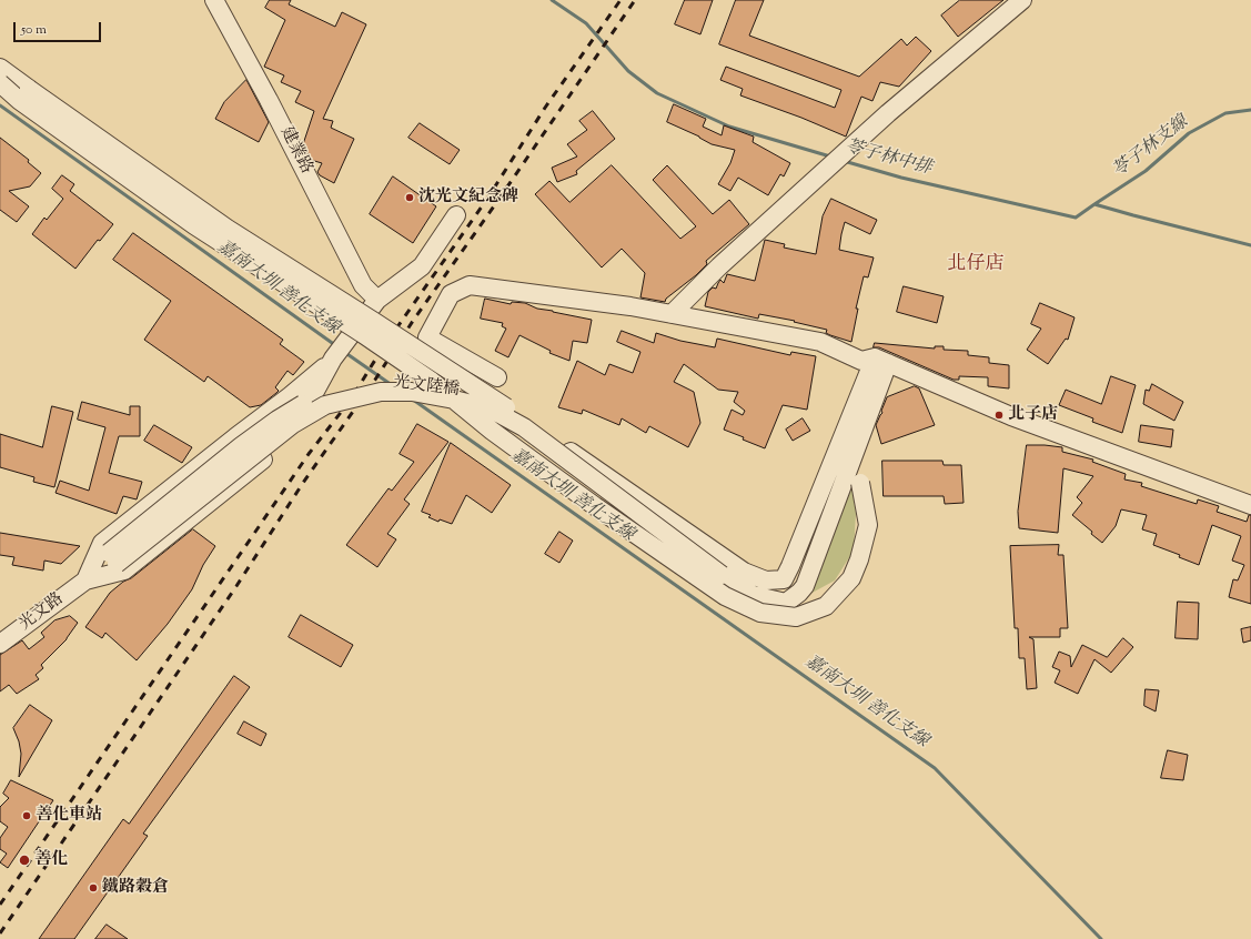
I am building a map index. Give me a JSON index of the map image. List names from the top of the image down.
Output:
{
  "streets": {
    "street": ["建業路", "光文陸橋", "光文路"]
  },
  "districts": ["北仔店"],
  "water": ["苓子林支線", "苓子林中排", "嘉南大圳 善化支線"],
  "places": [
    "沈光文紀念碑",
    "北子店",
    "善化車站",
    "善化",
    "鐵路穀倉"
  ],
  "scale_bar": "50 m"
}
